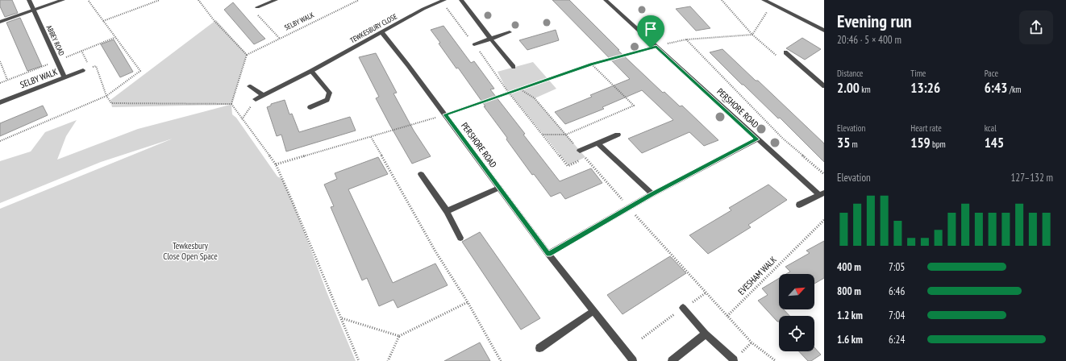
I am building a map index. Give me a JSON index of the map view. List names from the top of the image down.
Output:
{
  "streets": {
    "street": [
      "SELBY WALK",
      "TEWKESBURY CLOSE",
      "ABBEY ROAD",
      "PERSHORE ROAD"
    ],
    "path": ["EVESHAM WALK"]
  },
  "crossings": [
    ["SELBY WALK", "ABBEY ROAD"],
    ["TEWKESBURY CLOSE", "PERSHORE ROAD"]
  ],
  "parks": ["Tewkesbury Close Open Space"],
  "north": "top right",
  "page": {
    "heading": ["Evening run", "20:46 · 5 × 400 m"],
    "stats": [
      ["Distance", "2.00 km"],
      ["Time", "13:26"],
      ["Pace", "6:43 /km"],
      ["Elevation", "35 m"],
      ["Heart rate", "159 bpm"],
      ["kcal", "145"]
    ],
    "chart": ["Elevation", "127–132 m"],
    "list": [
      {
        "name": "400 m",
        "note": "7:05"
      },
      {
        "name": "800 m",
        "note": "6:46"
      },
      {
        "name": "1.2 km",
        "note": "7:04"
      },
      {
        "name": "1.6 km",
        "note": "6:24"
      }
    ]
  }
}
